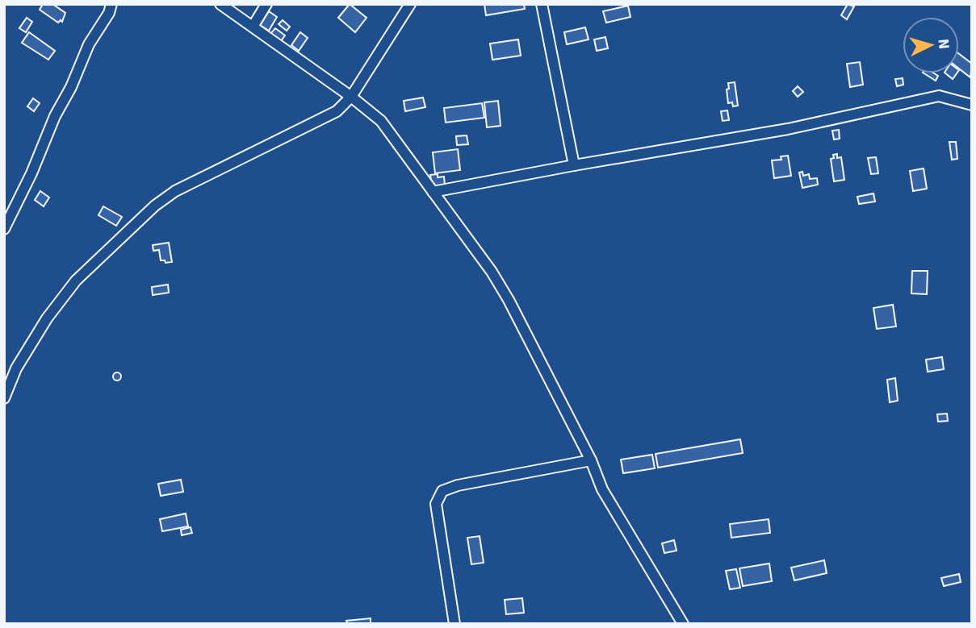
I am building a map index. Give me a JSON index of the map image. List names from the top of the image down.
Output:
{
  "north": "right"
}
